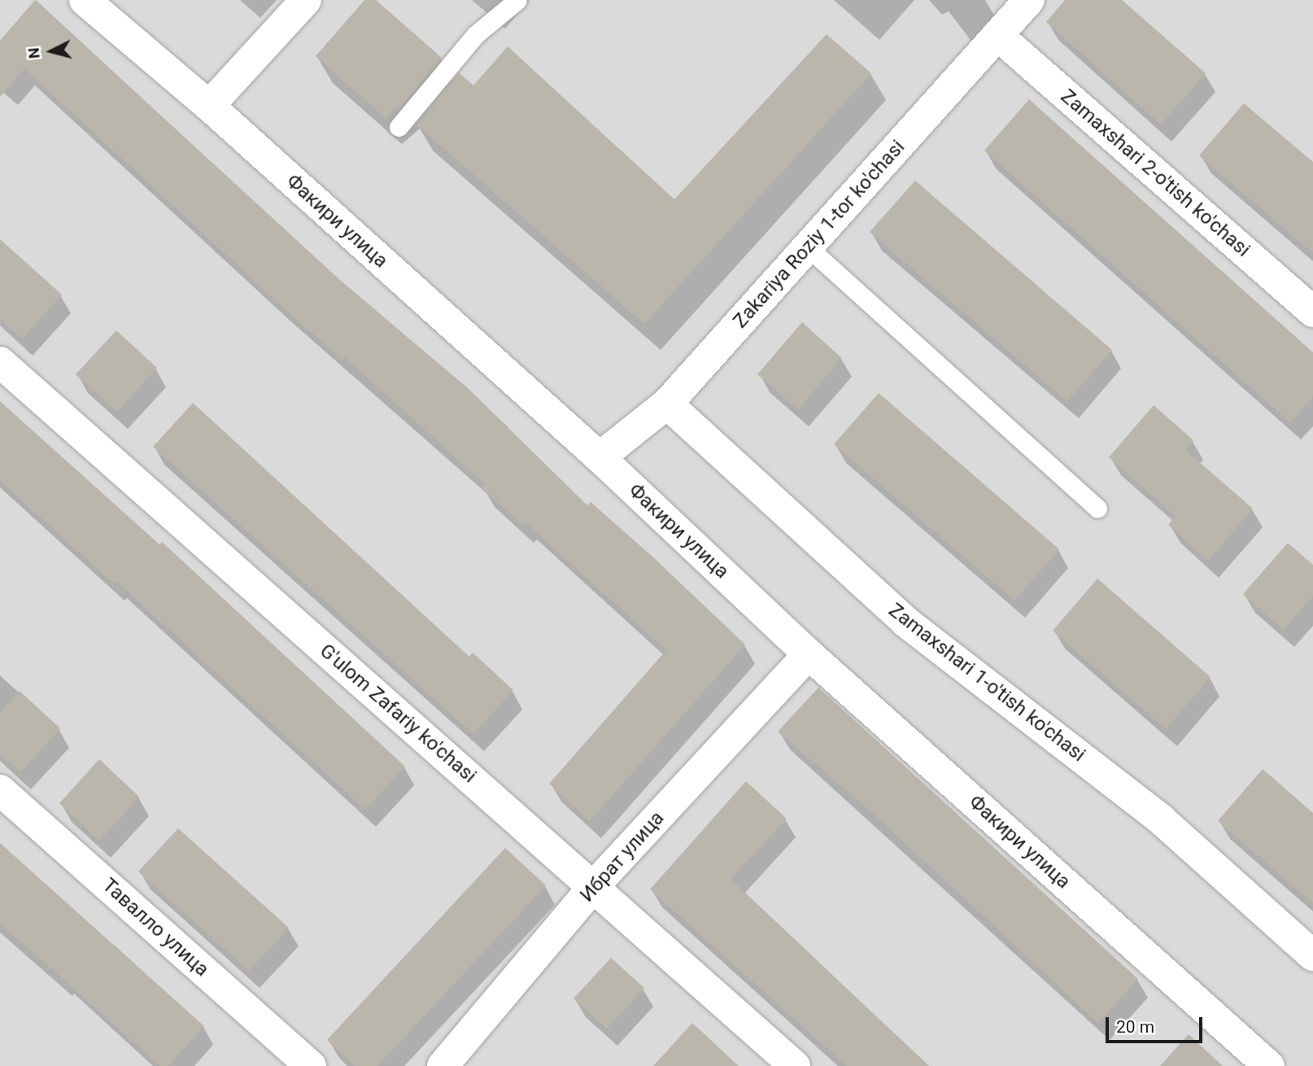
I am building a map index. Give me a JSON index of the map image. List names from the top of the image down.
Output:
{
  "streets": {
    "street": [
      "Zamaxshari 2-o'tish ko'chasi",
      "Факири улица",
      "Zakariya Roziy 1-tor ko'chasi",
      "Zamaxshari 1-o'tish ko'chasi",
      "G'ulom Zafariy ko'chasi",
      "Ибрат улица",
      "Тавалло улица"
    ]
  },
  "crossings": [
    ["Zamaxshari 2-o'tish ko'chasi", "Zakariya Roziy 1-tor ko'chasi"],
    ["Факири улица", "Zakariya Roziy 1-tor ko'chasi"],
    ["Факири улица", "Ибрат улица"],
    ["Zakariya Roziy 1-tor ko'chasi", "Zamaxshari 1-o'tish ko'chasi"],
    ["G'ulom Zafariy ko'chasi", "Ибрат улица"]
  ],
  "scale_bar": "20 m",
  "north": "left"
}
